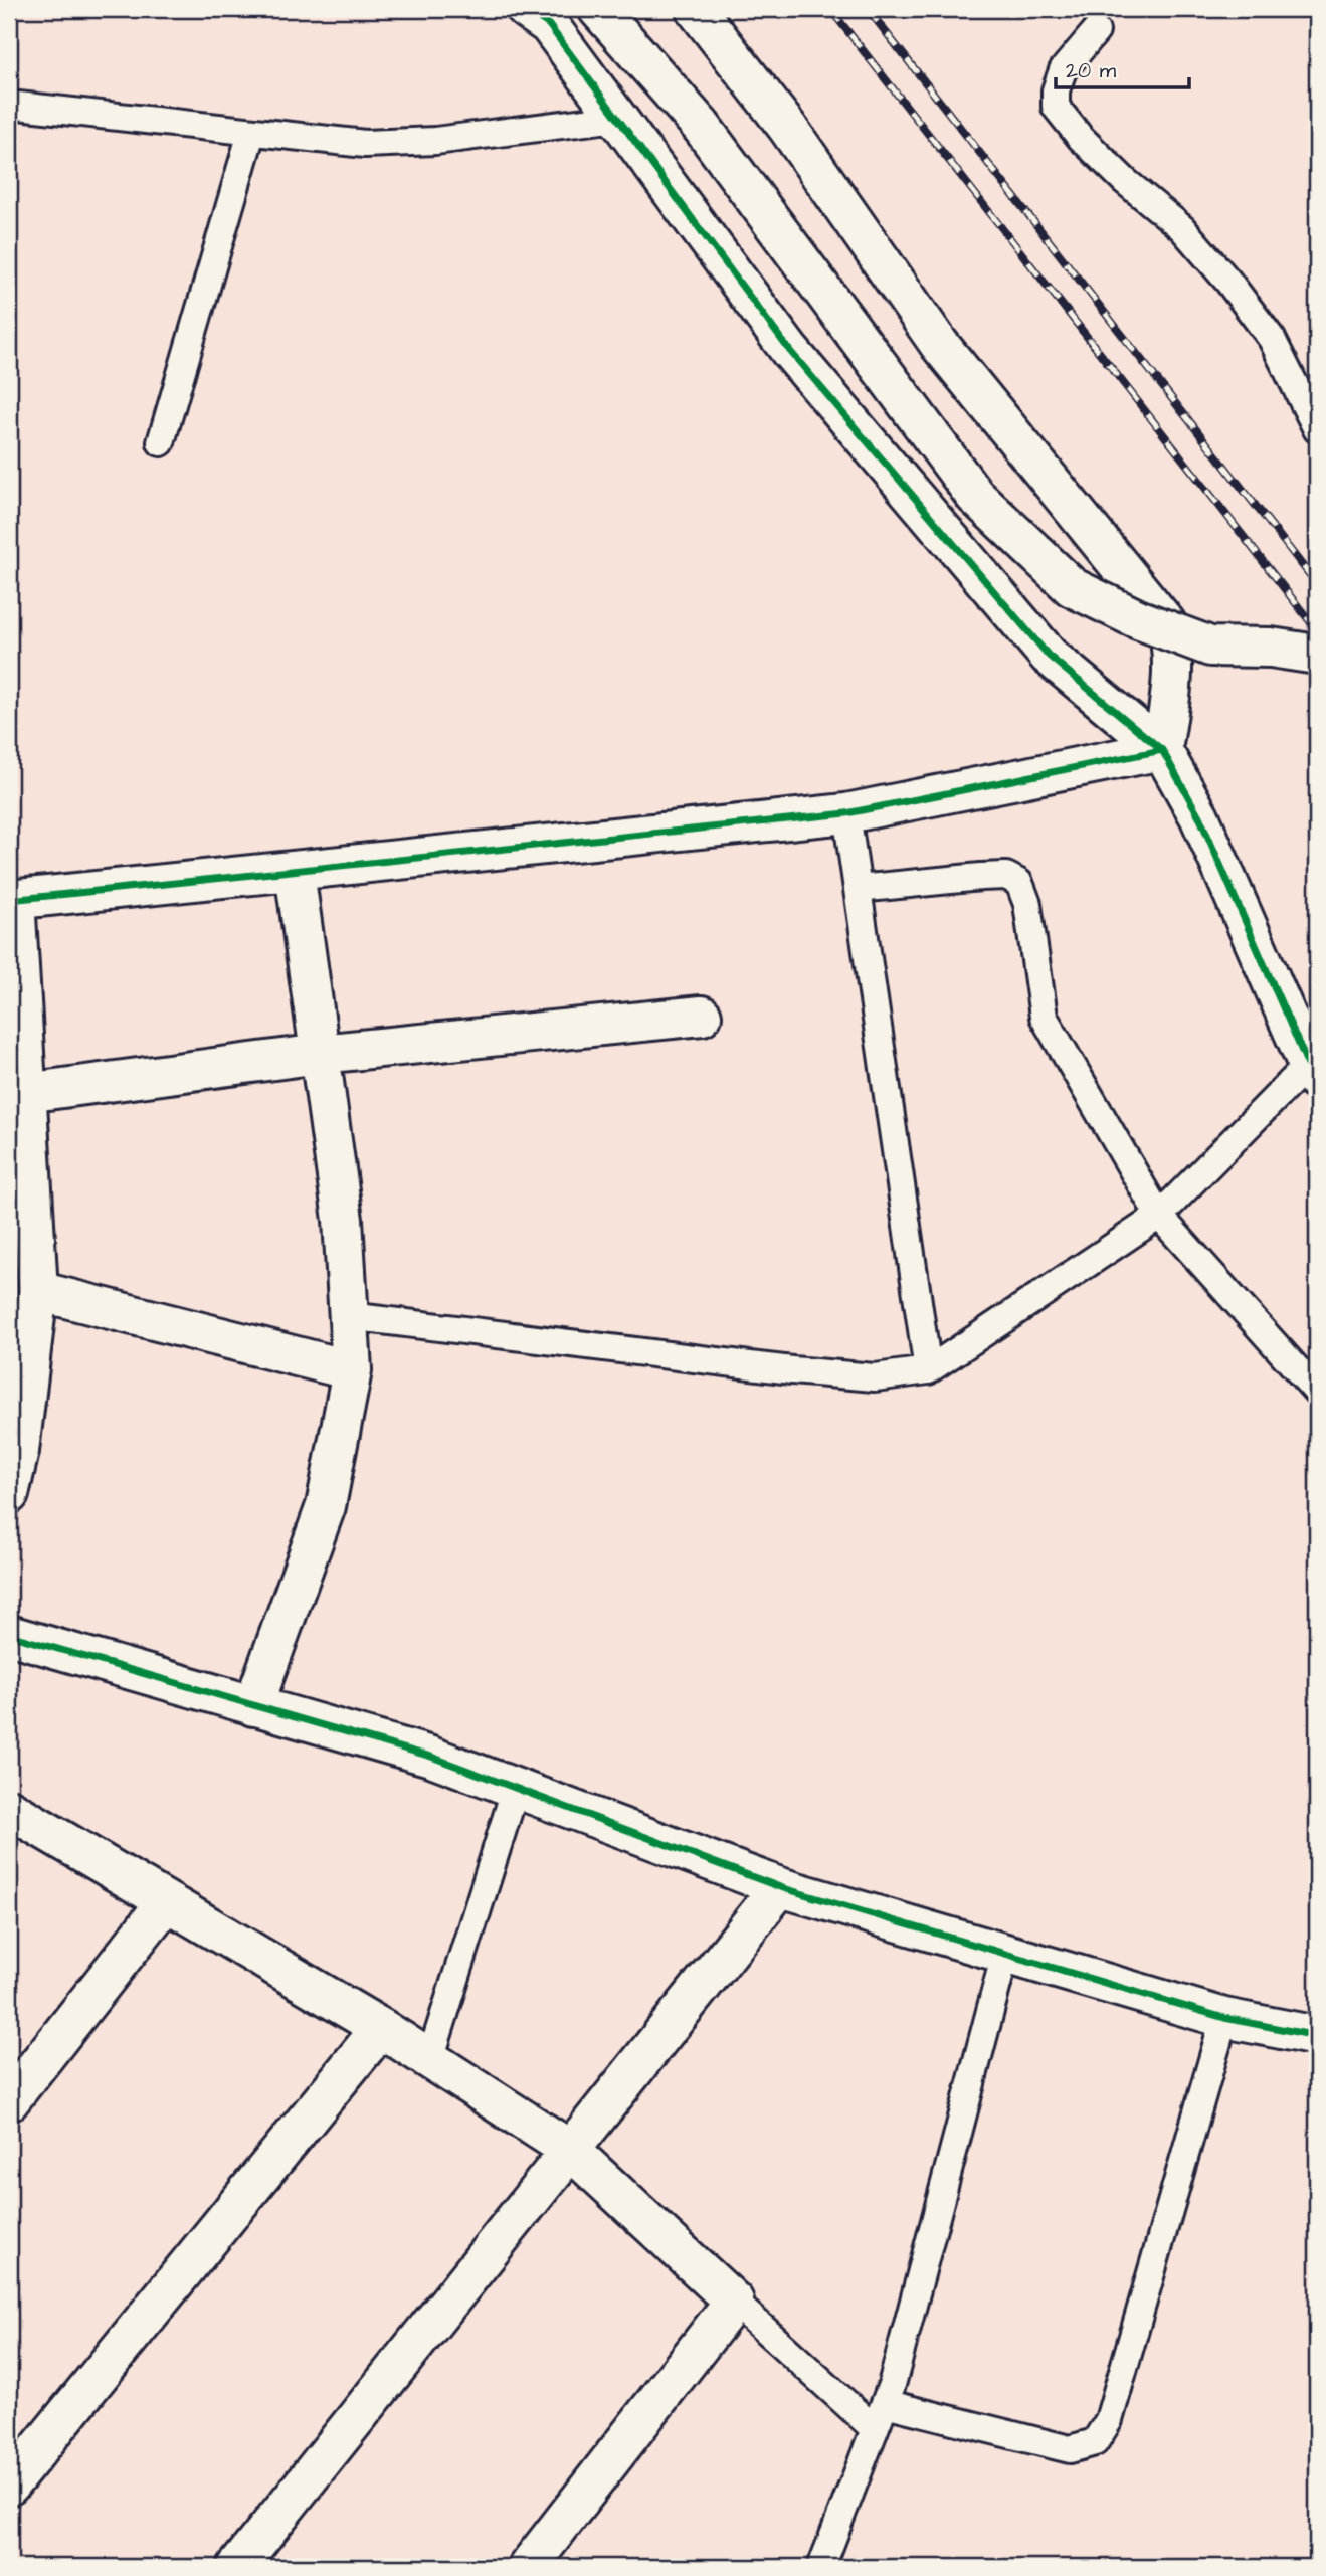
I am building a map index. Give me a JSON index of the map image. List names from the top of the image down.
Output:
{
  "scale_bar": "20 m"
}
